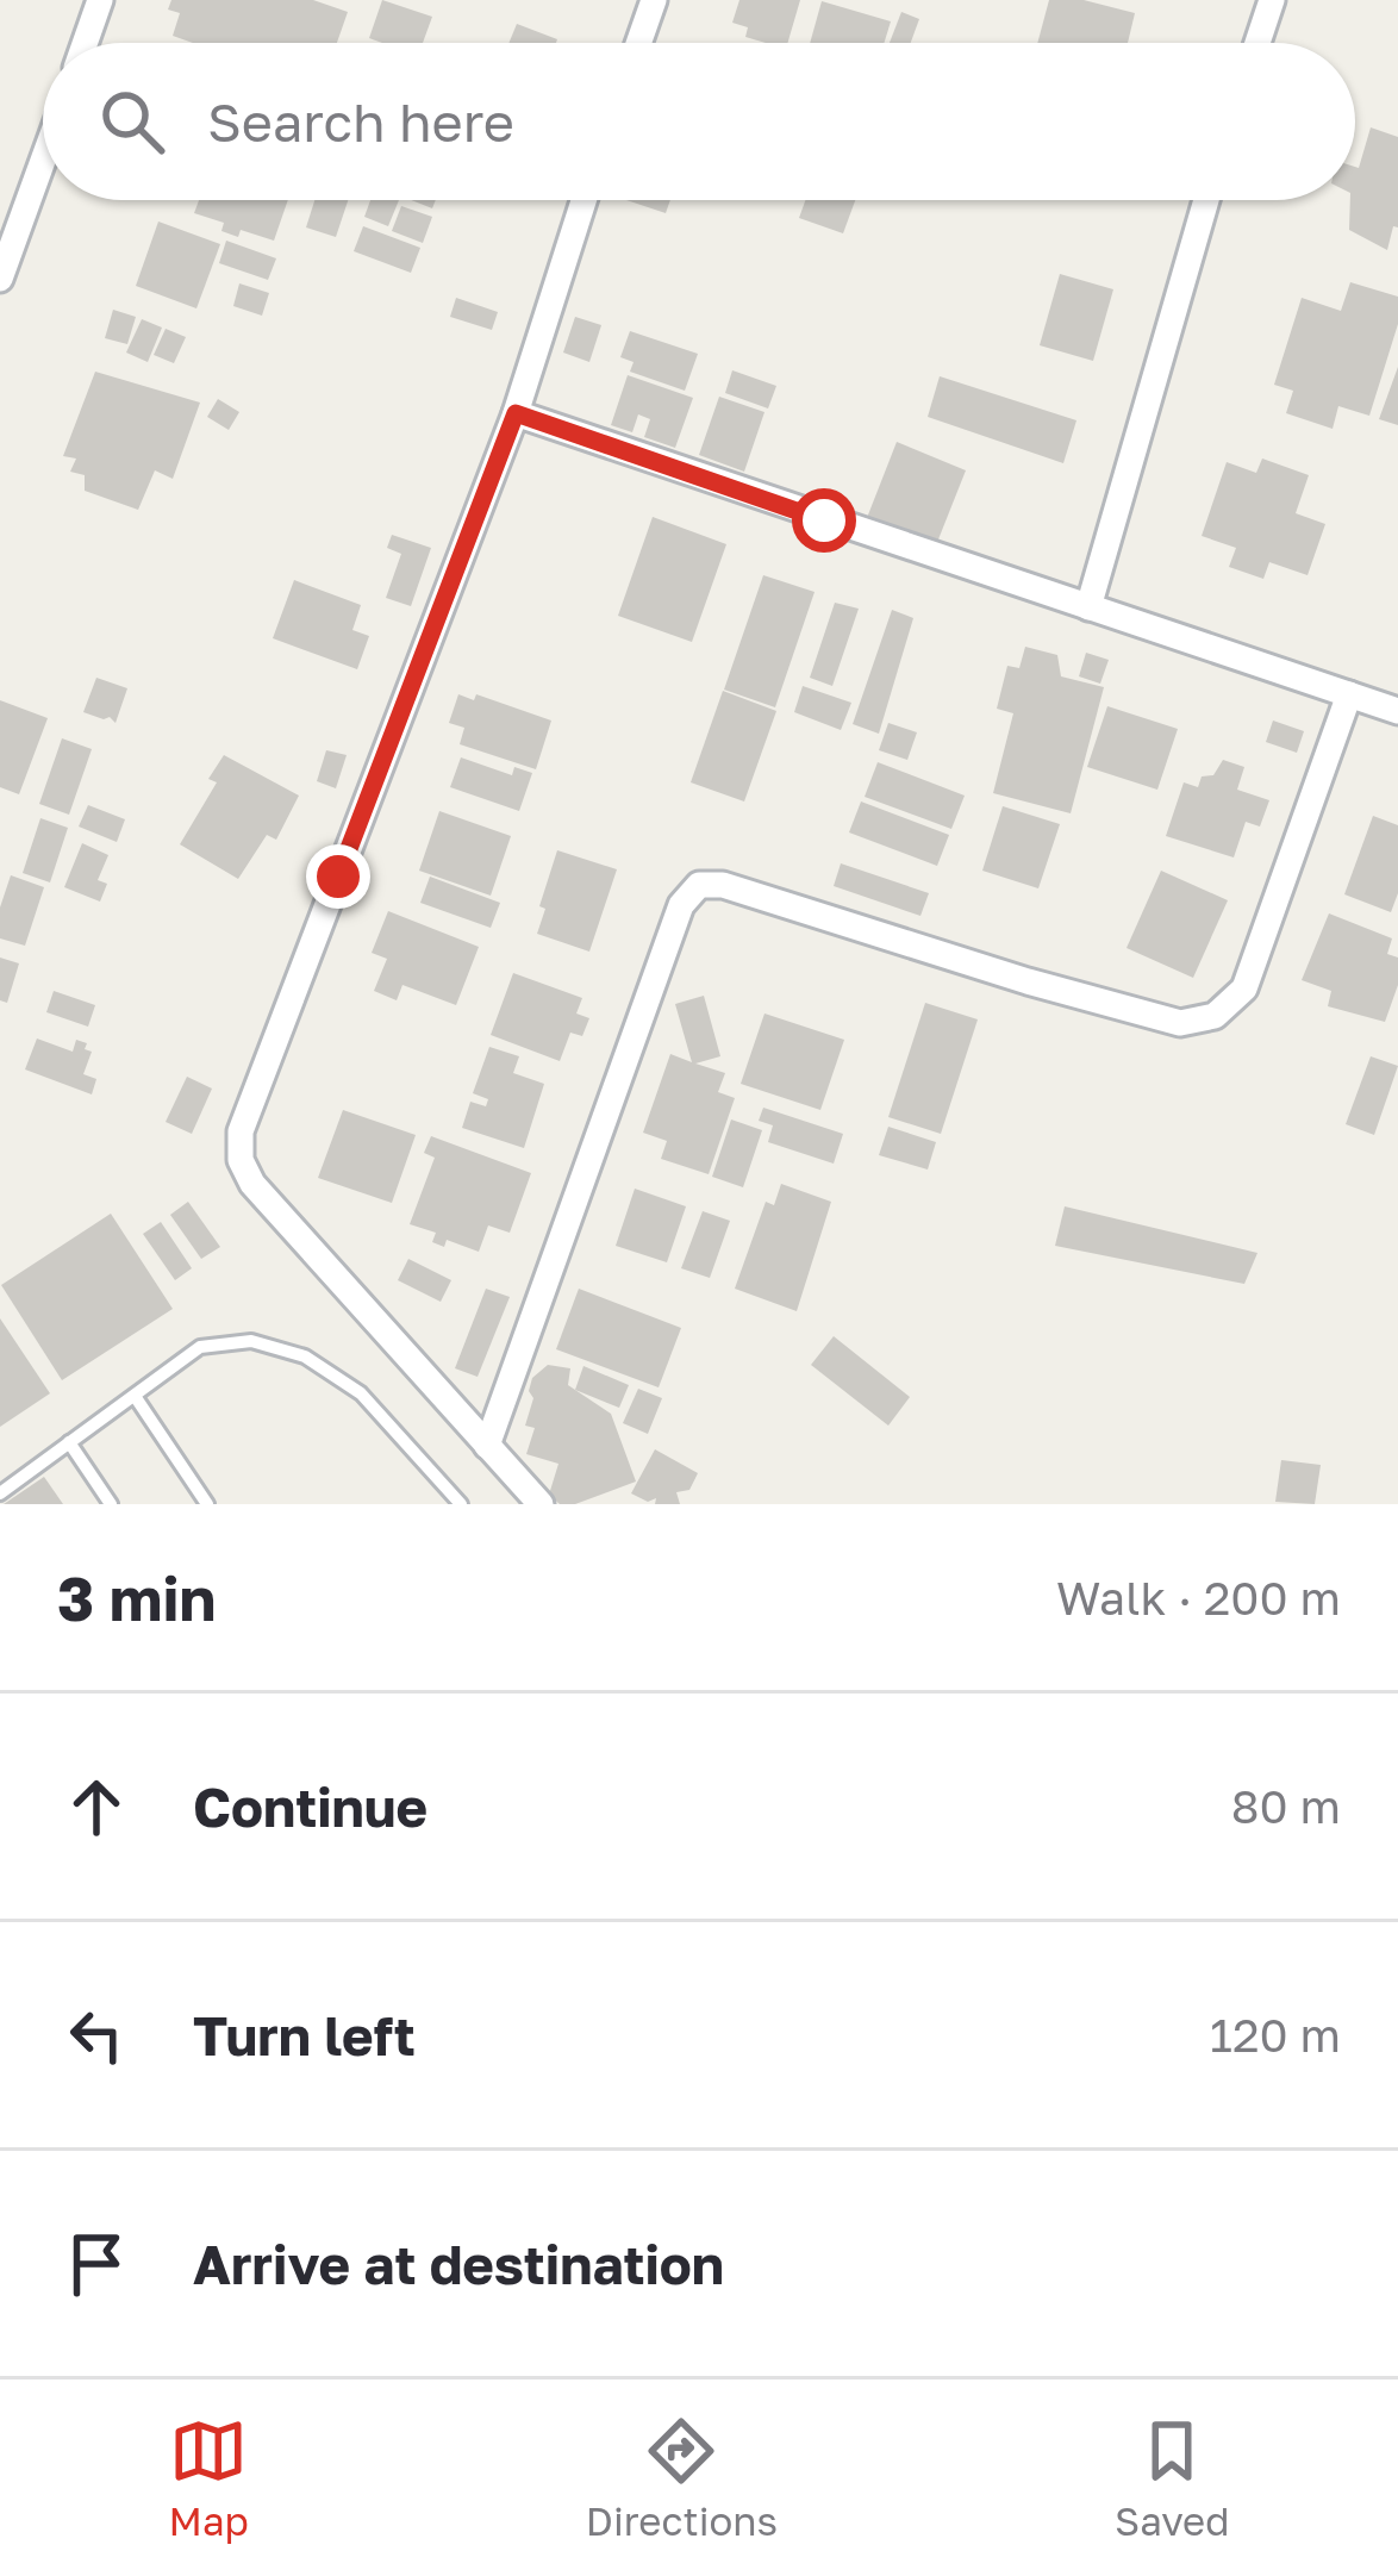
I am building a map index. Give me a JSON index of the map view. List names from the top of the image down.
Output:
{
  "page": {
    "search": "Search here",
    "heading": ["3 min", "Walk · 200 m"],
    "list": [
      ["Continue", "80 m"],
      ["Turn left", "120 m"],
      "Arrive at destination"
    ],
    "nav": ["Map", "Directions", "Saved"]
  }
}
